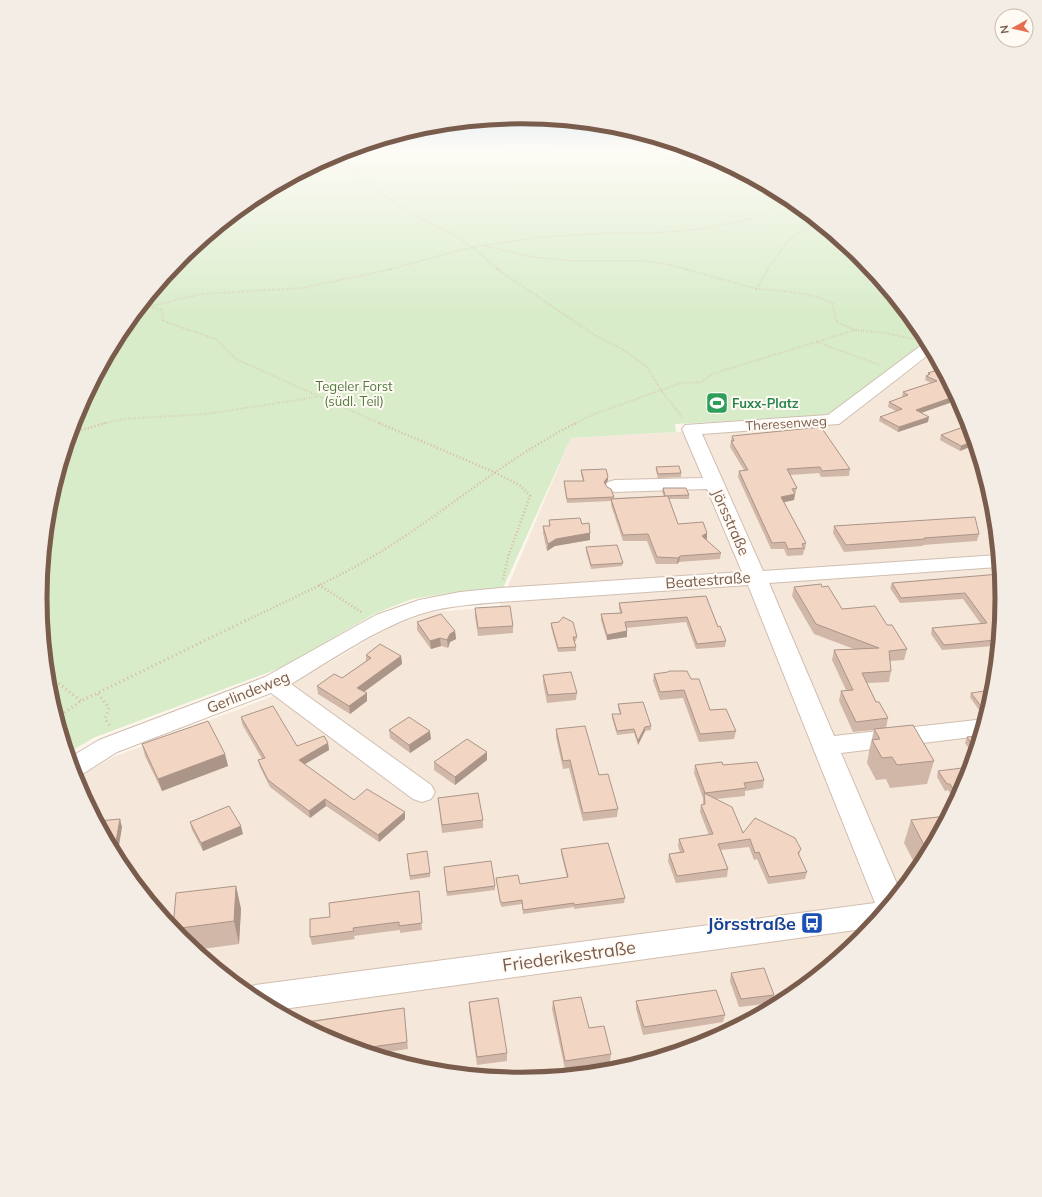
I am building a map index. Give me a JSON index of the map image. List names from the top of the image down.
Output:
{
  "streets": {
    "street": [
      "Theresenweg",
      "Jörsstraße",
      "Beatestraße",
      "Gerlindeweg",
      "Friederikestraße"
    ]
  },
  "crossings": [
    ["Theresenweg", "Jörsstraße"],
    ["Jörsstraße", "Beatestraße"],
    ["Beatestraße", "Gerlindeweg"]
  ],
  "parks": ["Tegeler Forst (südl. Teil)"],
  "places": {
    "sports": ["Fuxx-Platz"],
    "bus stop": ["Jörsstraße"]
  },
  "north": "left"
}
